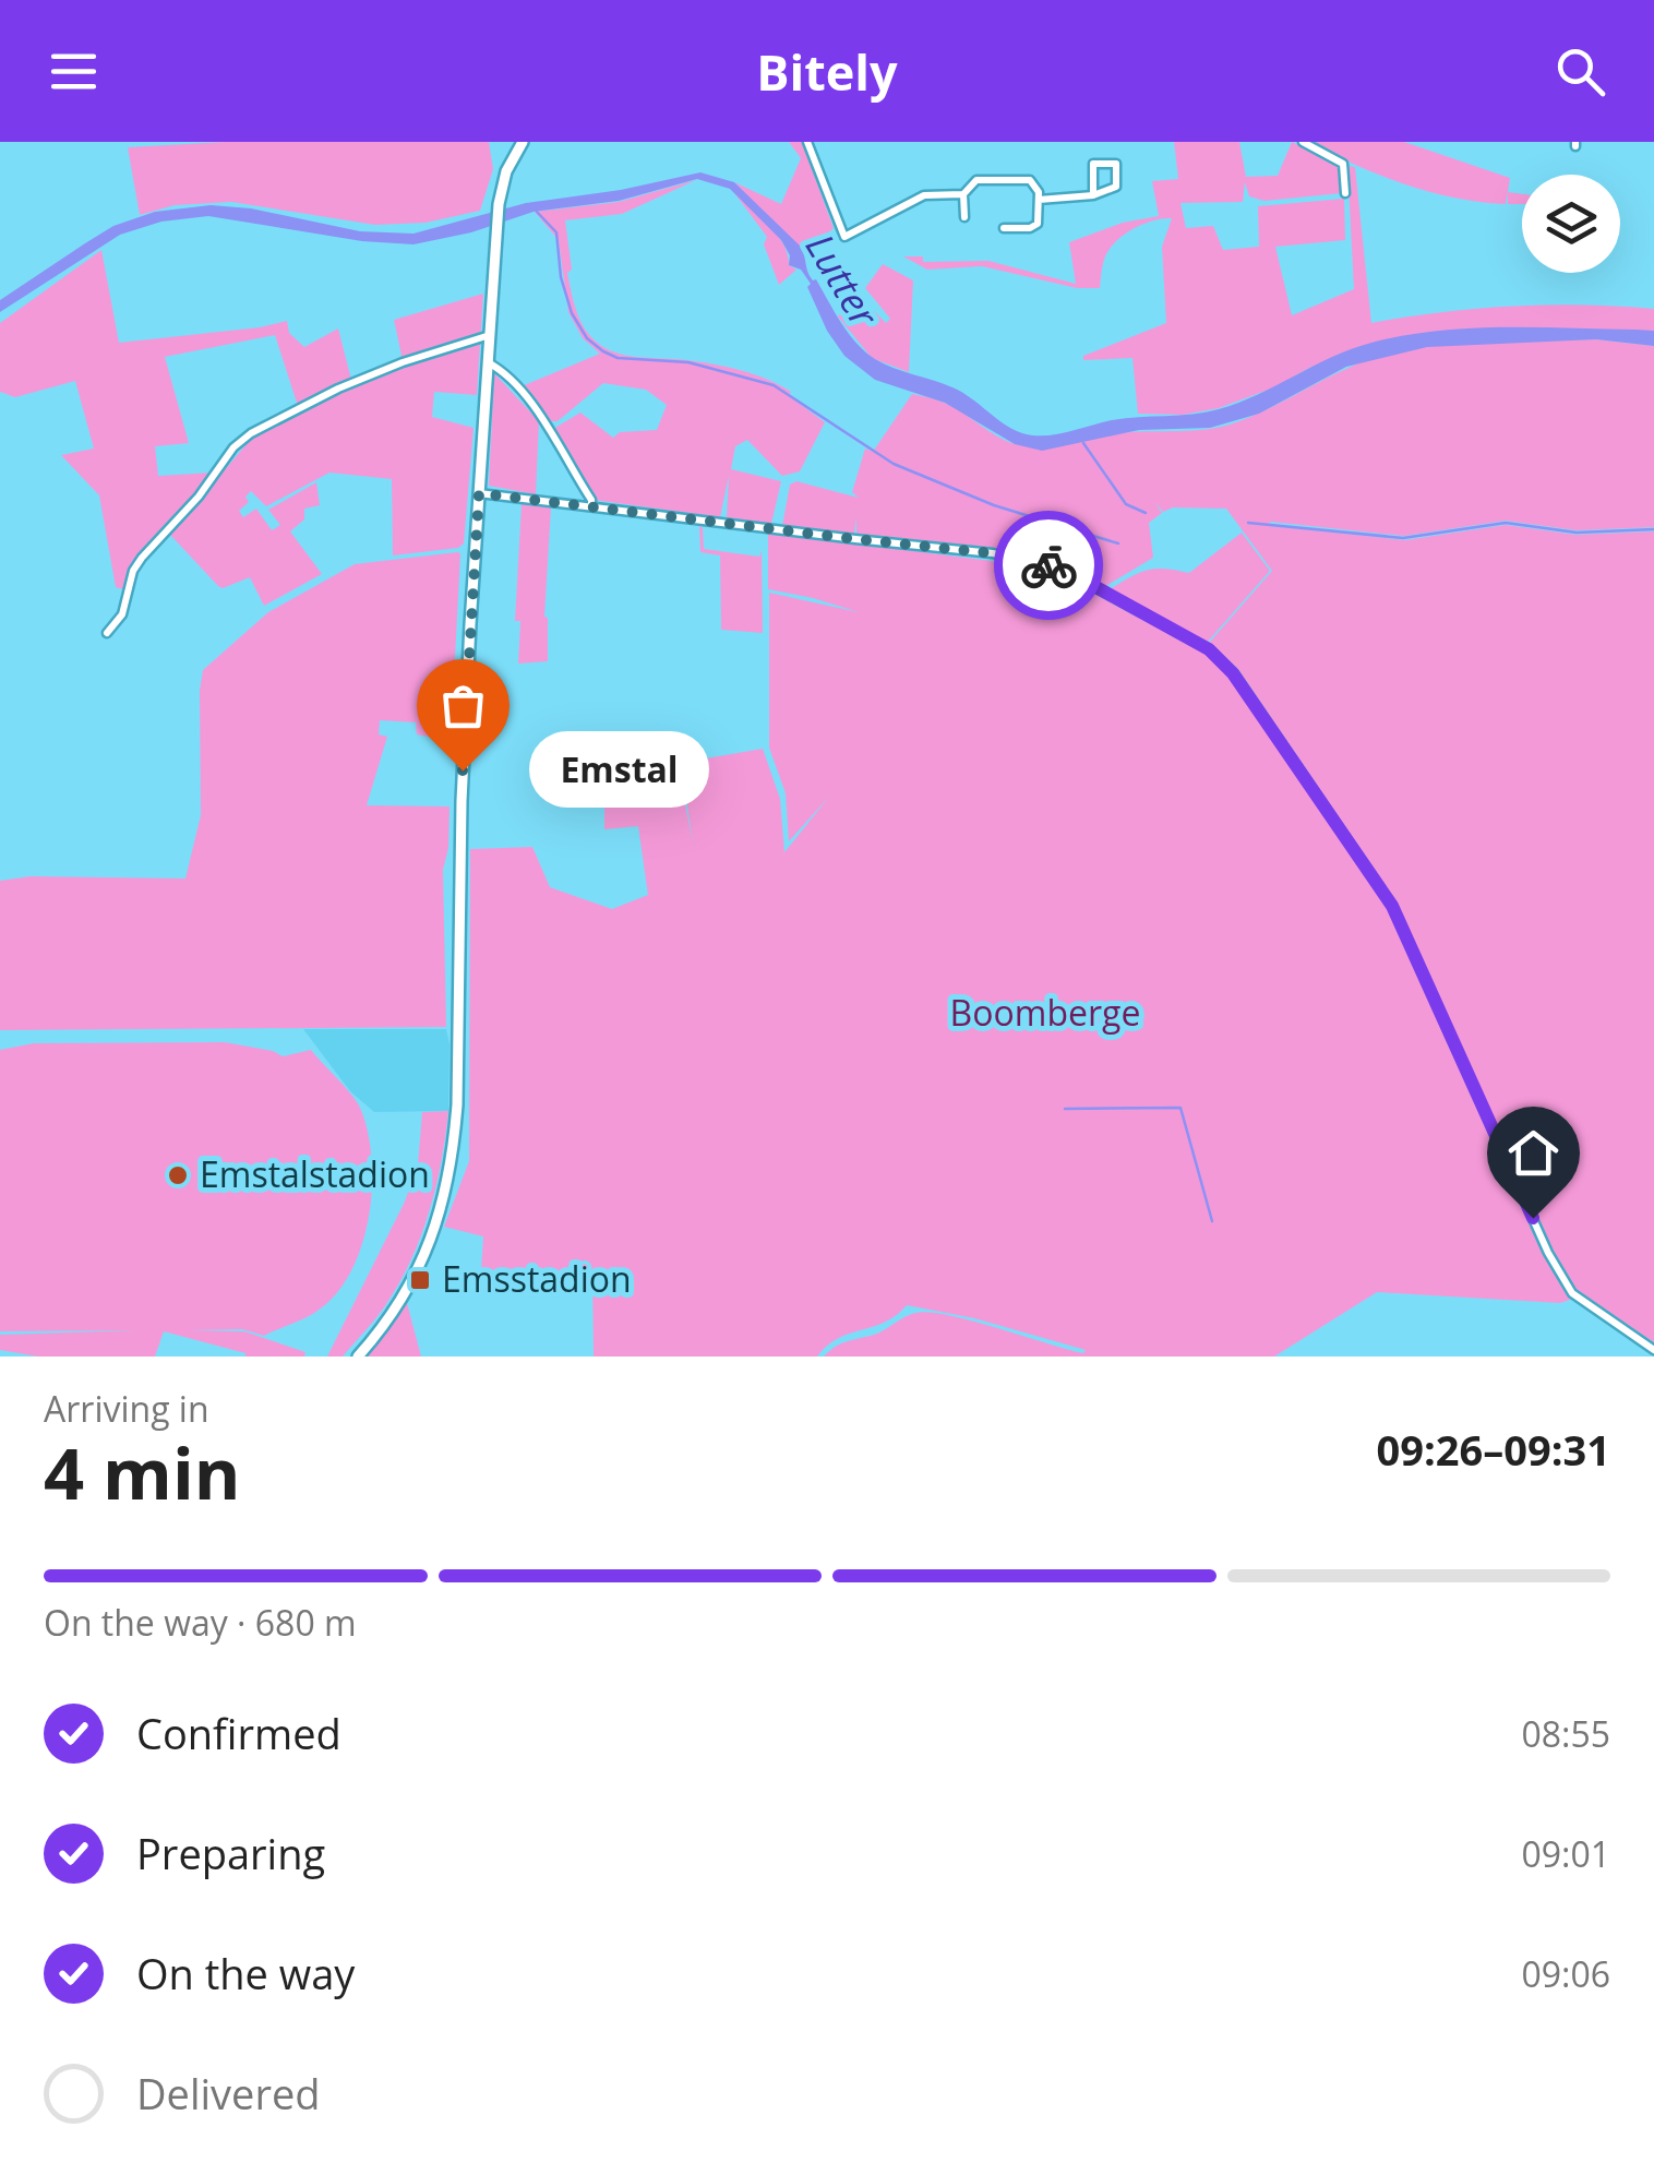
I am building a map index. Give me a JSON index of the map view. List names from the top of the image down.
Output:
{
  "water": ["Lutter"],
  "parks": ["Boomberge"],
  "places": {
    "other": ["Emstal", "Emstalstadion"],
    "transit": ["Emsstadion"]
  },
  "page": {
    "header": "Bitely",
    "bubble": "Emstal",
    "heading": ["4 min", "Arriving in", "09:26–09:31"],
    "bar": "On the way · 680 m",
    "list": [
      ["Confirmed", "08:55"],
      ["Preparing", "09:01"],
      ["On the way", "09:06"],
      "Delivered"
    ]
  }
}
